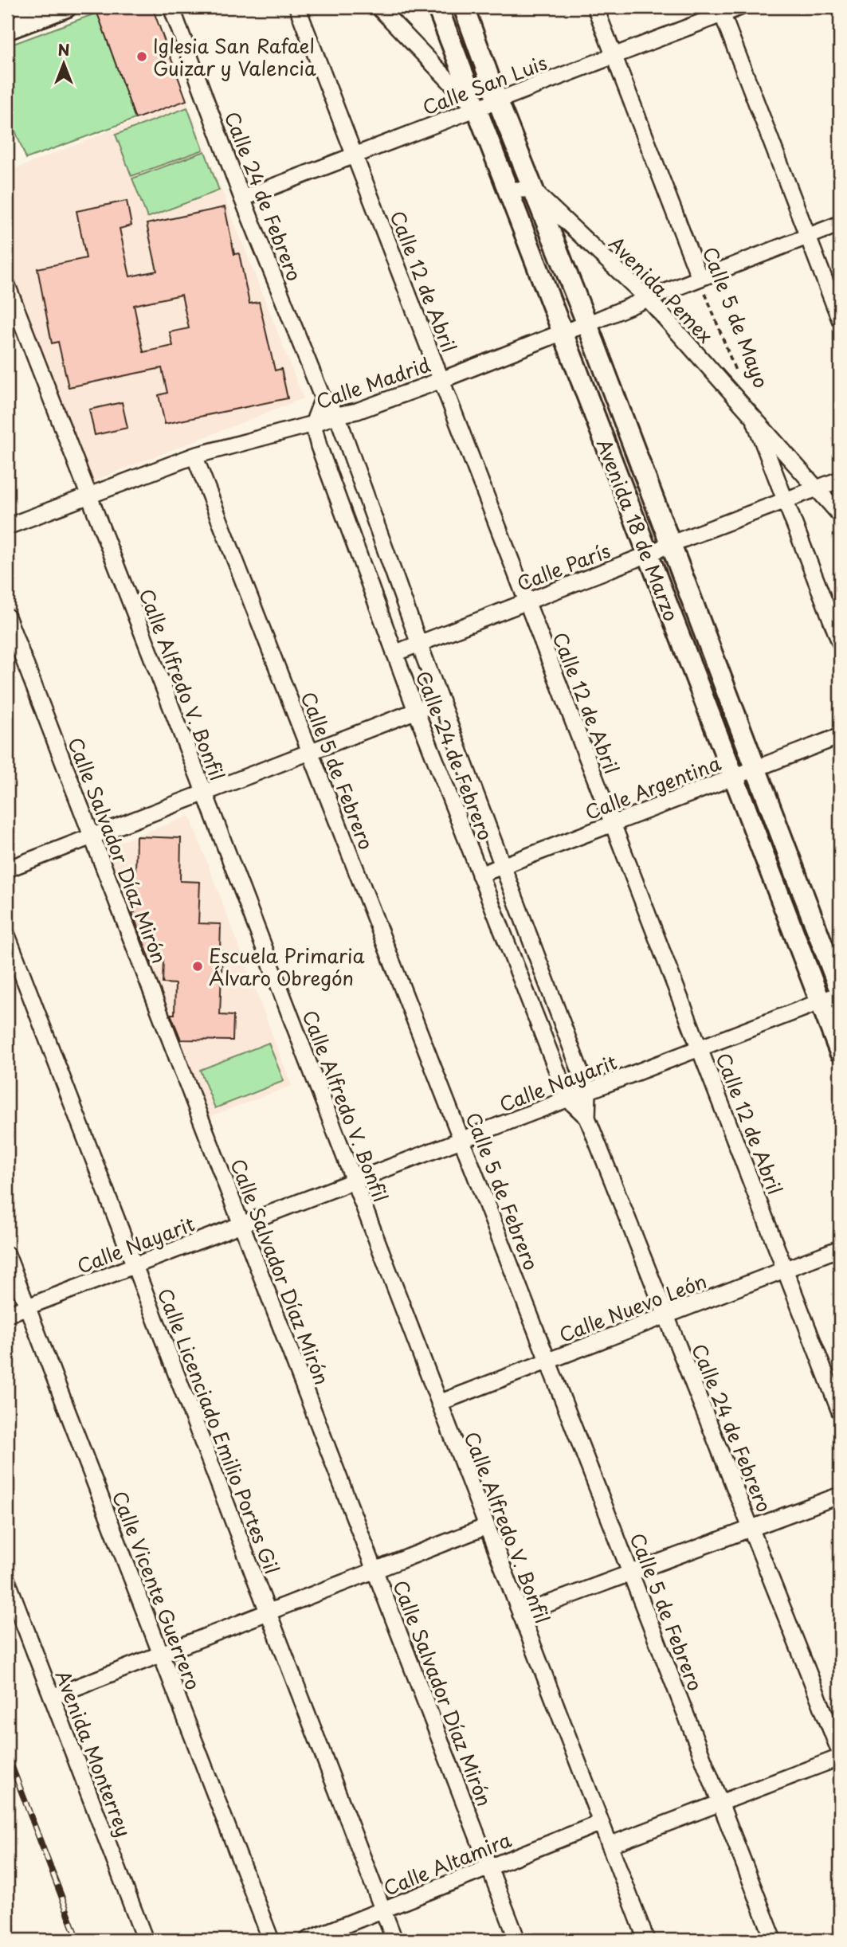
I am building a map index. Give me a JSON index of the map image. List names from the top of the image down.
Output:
{
  "streets": {
    "street": [
      "Calle San Luis",
      "Calle 24 de Febrero",
      "Calle 12 de Abril",
      "Avenida Pemex",
      "Calle 5 de Mayo",
      "Calle Madrid",
      "Avenida 18 de Marzo",
      "Calle París",
      "Calle Alfredo V. Bonfil",
      "Calle 5 de Febrero",
      "Calle Argentina",
      "Calle Salvador Díaz Mirón",
      "Calle Nayarit",
      "Calle Nuevo León",
      "Calle Licenciado Emilio Portes Gil",
      "Calle Vicente Guerrero",
      "Avenida Monterrey",
      "Calle Altamira"
    ]
  },
  "crossings": [
    ["Calle San Luis", "Calle 24 de Febrero"],
    ["Calle San Luis", "Calle 12 de Abril"],
    ["Calle San Luis", "Calle 5 de Mayo"],
    ["Calle San Luis", "Avenida 18 de Marzo"],
    ["Calle 24 de Febrero", "Calle Madrid"],
    ["Calle 24 de Febrero", "Calle París"],
    ["Calle 24 de Febrero", "Calle Argentina"],
    ["Calle 24 de Febrero", "Calle Nayarit"],
    ["Calle 24 de Febrero", "Calle Nuevo León"],
    ["Calle 12 de Abril", "Calle Madrid"],
    ["Calle 12 de Abril", "Calle París"],
    ["Calle 12 de Abril", "Calle Argentina"],
    ["Calle 12 de Abril", "Calle Nayarit"],
    ["Calle 12 de Abril", "Calle Nuevo León"],
    ["Avenida Pemex", "Calle 5 de Mayo"],
    ["Avenida Pemex", "Calle Madrid"],
    ["Avenida Pemex", "Avenida 18 de Marzo"],
    ["Avenida Pemex", "Calle París"],
    ["Calle 5 de Mayo", "Calle Madrid"],
    ["Calle 5 de Mayo", "Calle París"],
    ["Calle Madrid", "Avenida 18 de Marzo"],
    ["Calle Madrid", "Calle Alfredo V. Bonfil"],
    ["Calle Madrid", "Calle 5 de Febrero"],
    ["Avenida 18 de Marzo", "Calle París"],
    ["Avenida 18 de Marzo", "Calle Argentina"],
    ["Avenida 18 de Marzo", "Calle Nayarit"],
    ["Calle Alfredo V. Bonfil", "Calle Nayarit"],
    ["Calle Alfredo V. Bonfil", "Calle Nuevo León"],
    ["Calle Alfredo V. Bonfil", "Calle Altamira"],
    ["Calle 5 de Febrero", "Calle Nayarit"],
    ["Calle 5 de Febrero", "Calle Nuevo León"],
    ["Calle Salvador Díaz Mirón", "Calle Nayarit"],
    ["Calle Salvador Díaz Mirón", "Calle Altamira"],
    ["Calle Nayarit", "Calle Licenciado Emilio Portes Gil"],
    ["Calle Nayarit", "Calle Vicente Guerrero"],
    ["Calle Licenciado Emilio Portes Gil", "Calle Altamira"]
  ],
  "places": ["Iglesia San Rafael Guizar y Valencia", "Escuela Primaria Álvaro Obregón"],
  "north": "top"
}
